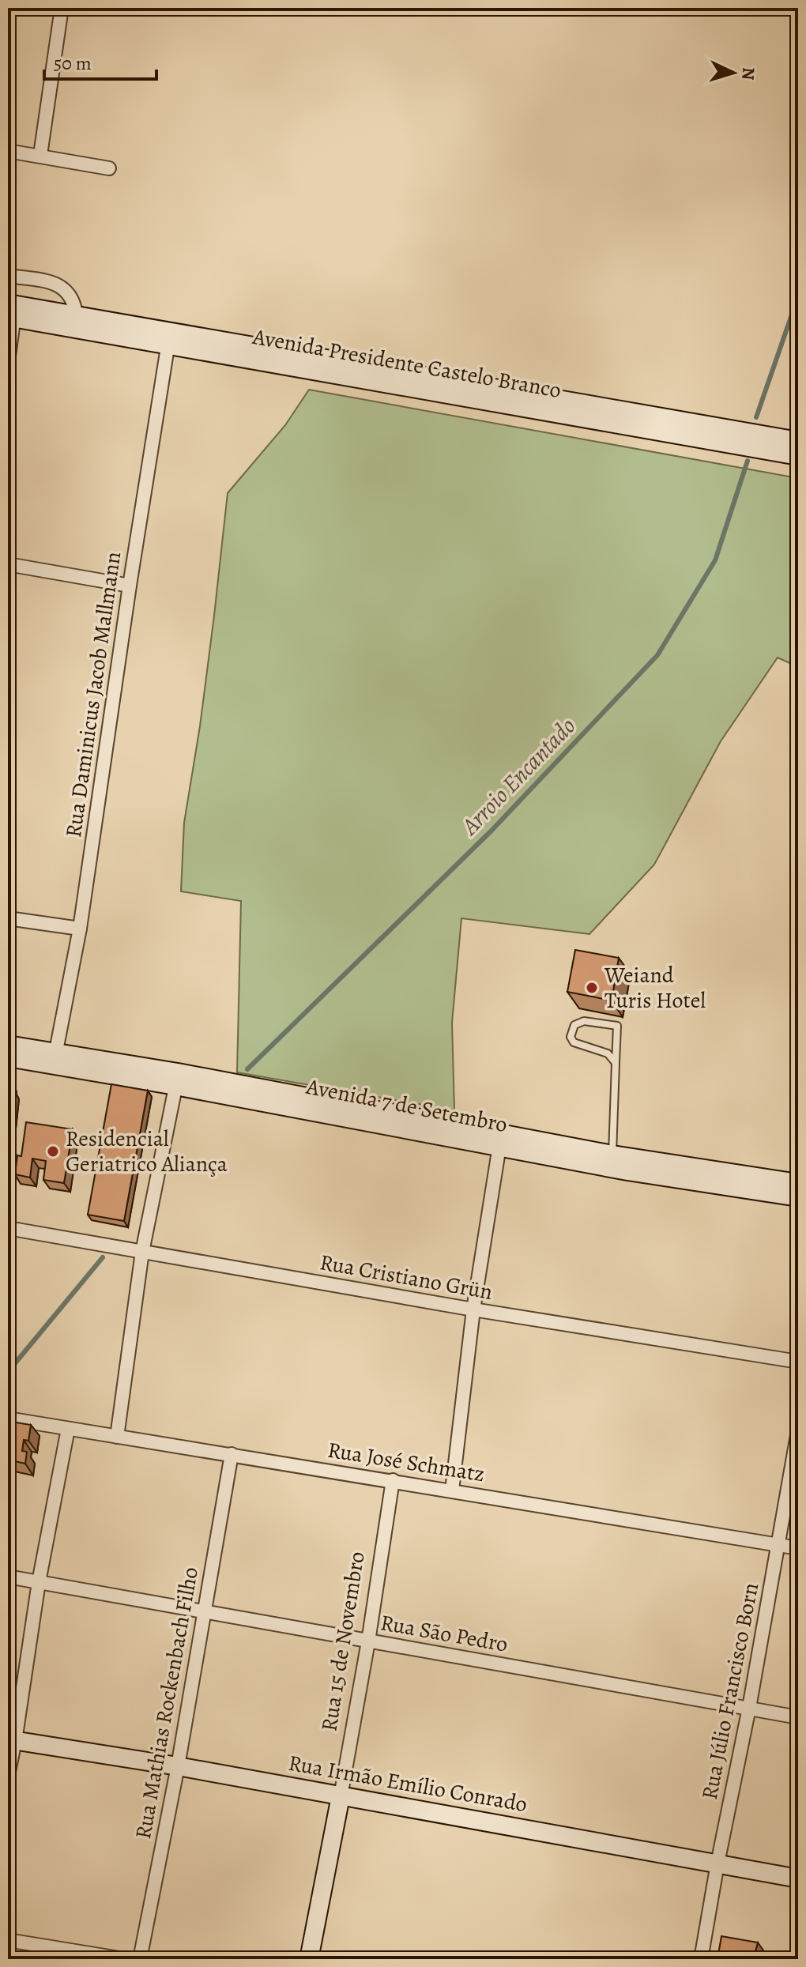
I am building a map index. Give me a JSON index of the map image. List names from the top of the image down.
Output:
{
  "streets": {
    "main road": [
      "Avenida Presidente Castelo Branco",
      "Avenida 7 de Setembro",
      "Rua 15 de Novembro",
      "Rua Irmão Emílio Conrado"
    ],
    "street": [
      "Rua Daminicus Jacob Mallmann",
      "Rua Cristiano Grün",
      "Rua José Schmatz",
      "Rua São Pedro",
      "Rua Júlio Francisco Born",
      "Rua Mathias Rockenbach Filho"
    ]
  },
  "crossings": [
    ["Avenida Presidente Castelo Branco", "Rua Daminicus Jacob Mallmann"],
    ["Rua Daminicus Jacob Mallmann", "Avenida 7 de Setembro"],
    ["Rua José Schmatz", "Rua 15 de Novembro"],
    ["Rua José Schmatz", "Rua Júlio Francisco Born"],
    ["Rua José Schmatz", "Rua Mathias Rockenbach Filho"],
    ["Rua São Pedro", "Rua 15 de Novembro"],
    ["Rua São Pedro", "Rua Júlio Francisco Born"],
    ["Rua São Pedro", "Rua Mathias Rockenbach Filho"],
    ["Rua 15 de Novembro", "Rua Irmão Emílio Conrado"],
    ["Rua Júlio Francisco Born", "Rua Irmão Emílio Conrado"],
    ["Rua Mathias Rockenbach Filho", "Rua Irmão Emílio Conrado"]
  ],
  "water": ["Arroio Encantado"],
  "places": ["Weiand Turis Hotel", "Residencial Geriatrico Aliança"],
  "scale_bar": "50 m",
  "north": "right"
}
